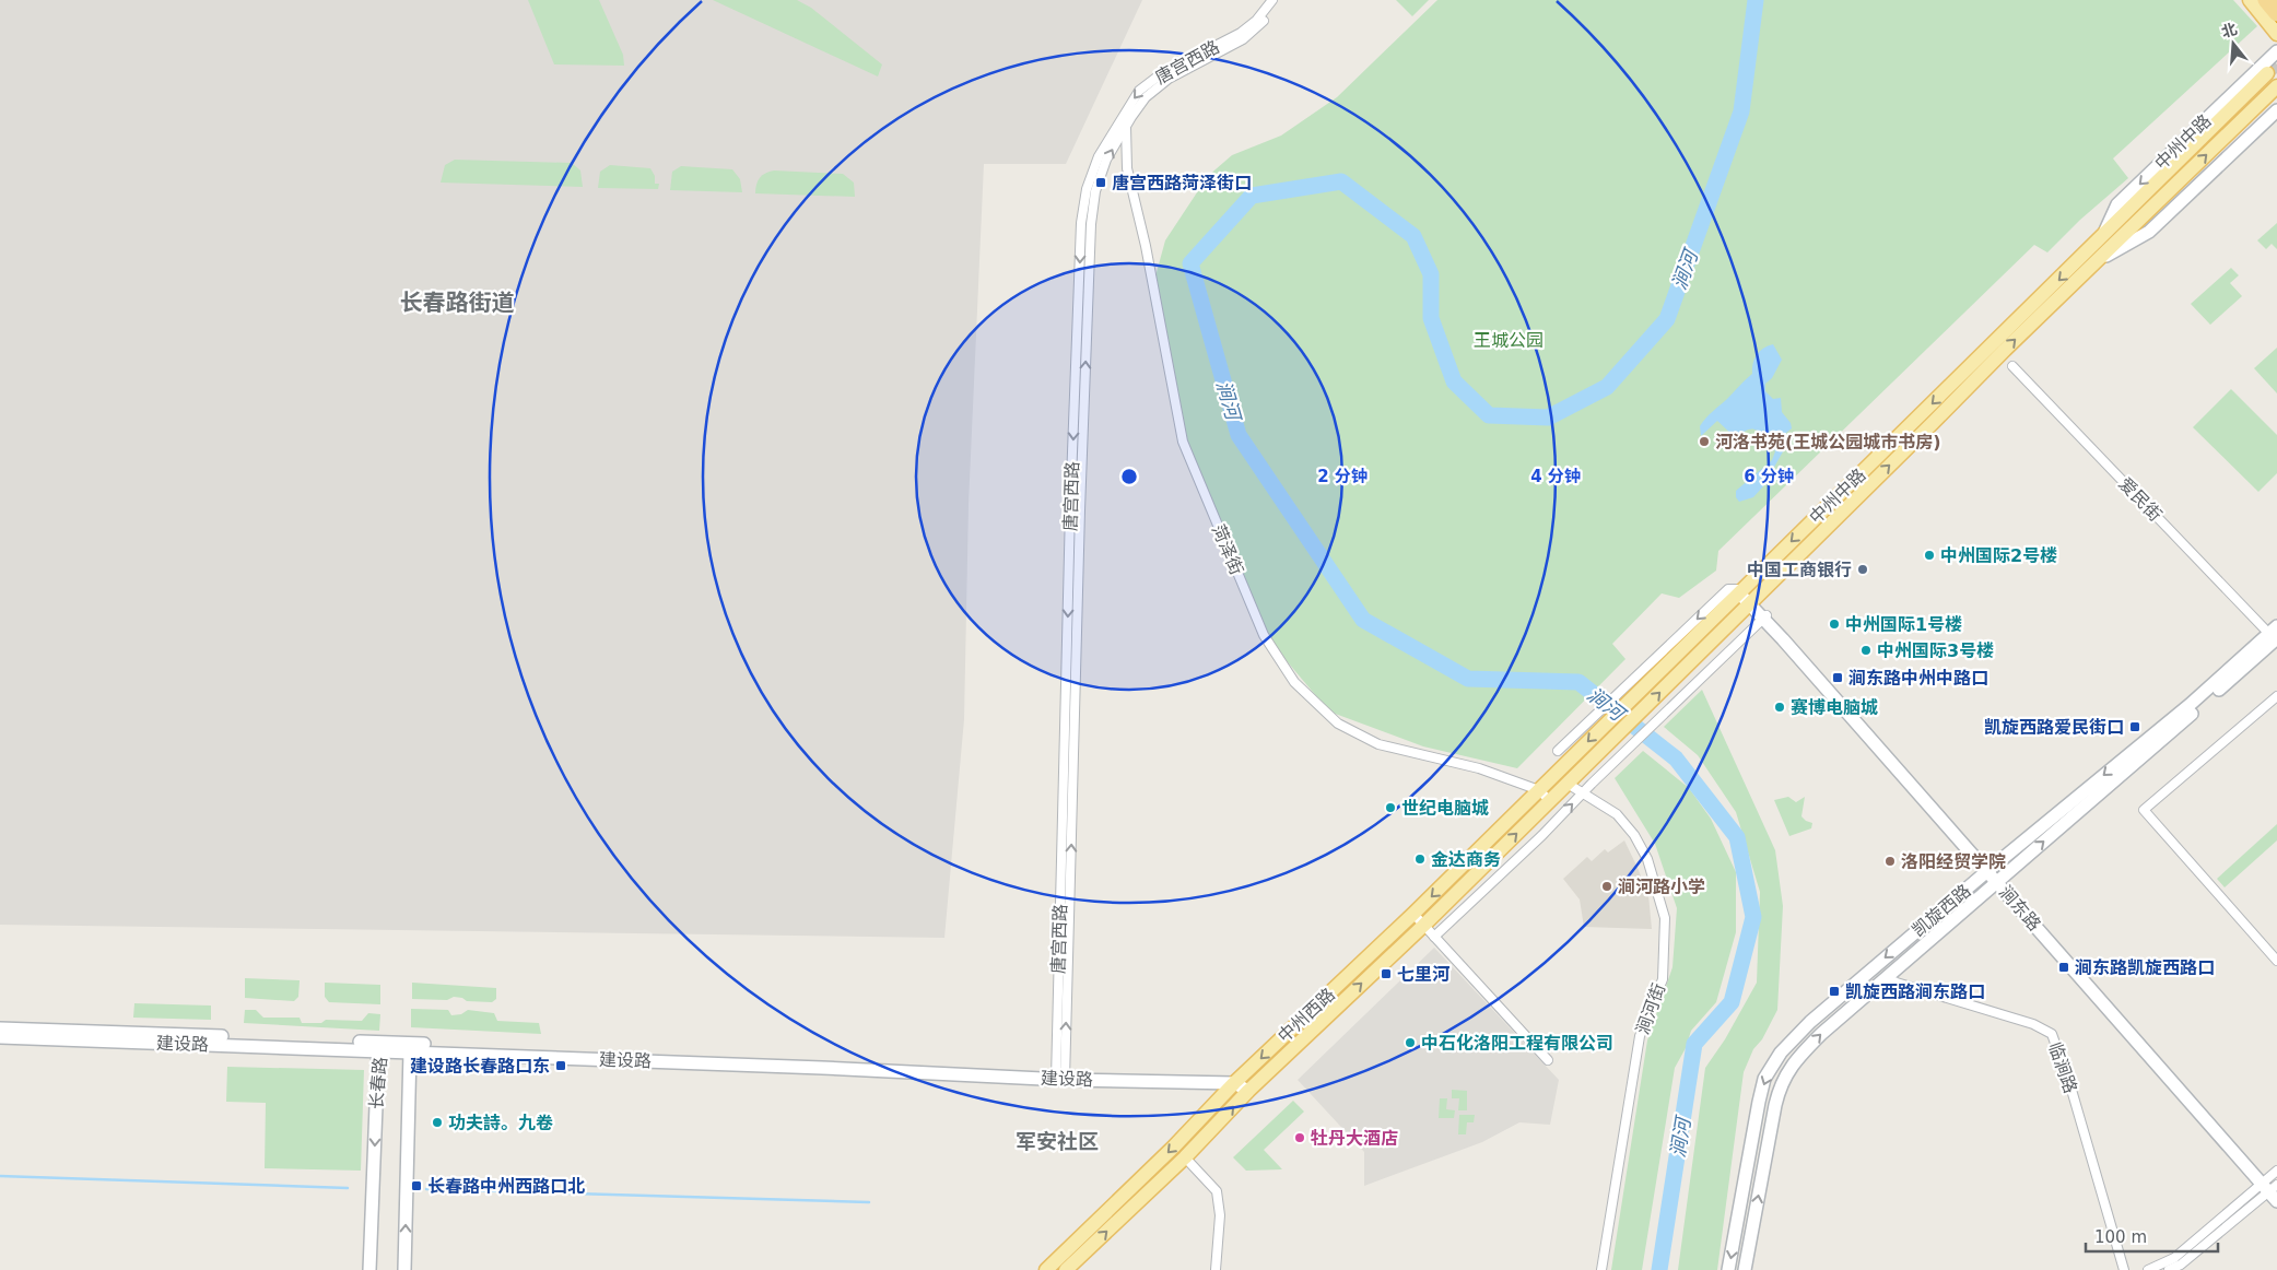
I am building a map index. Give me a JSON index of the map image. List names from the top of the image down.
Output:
{
  "streets": {
    "main road": ["中州中路", "中州西路"],
    "street": [
      "唐宫西路",
      "爱民街",
      "菏泽街",
      "涧东路",
      "凯旋西路",
      "涧河街",
      "建设路",
      "临涧路",
      "长春路"
    ]
  },
  "crossings": [
    ["唐宫西路", "菏泽街"],
    ["唐宫西路", "建设路"],
    ["中州中路", "涧东路"],
    ["中州中路", "中州西路"],
    ["爱民街", "凯旋西路"],
    ["菏泽街", "中州西路"],
    ["涧东路", "凯旋西路"],
    ["凯旋西路", "临涧路"],
    ["涧河街", "中州西路"],
    ["中州西路", "建设路"],
    ["建设路", "长春路"]
  ],
  "districts": ["长春路街道", "军安社区"],
  "water": ["涧河"],
  "parks": ["王城公园"],
  "places": {
    "transit": [
      "唐宫西路菏泽街口",
      "涧东路中州中路口",
      "凯旋西路爱民街口",
      "涧东路凯旋西路口",
      "七里河",
      "凯旋西路涧东路口",
      "建设路长春路口东",
      "长春路中州西路口北"
    ],
    "other": [
      "河洛书苑(王城公园城市书房)",
      "中州国际2号楼",
      "中国工商银行",
      "中州国际1号楼",
      "中州国际3号楼",
      "赛博电脑城",
      "世纪电脑城",
      "金达商务",
      "洛阳经贸学院",
      "涧河路小学",
      "中石化洛阳工程有限公司",
      "功夫詩。九卷",
      "牡丹大酒店"
    ]
  },
  "scale_bar": "100 m",
  "north": "top",
  "rings": ["2 分钟", "4 分钟", "6 分钟"]
}
